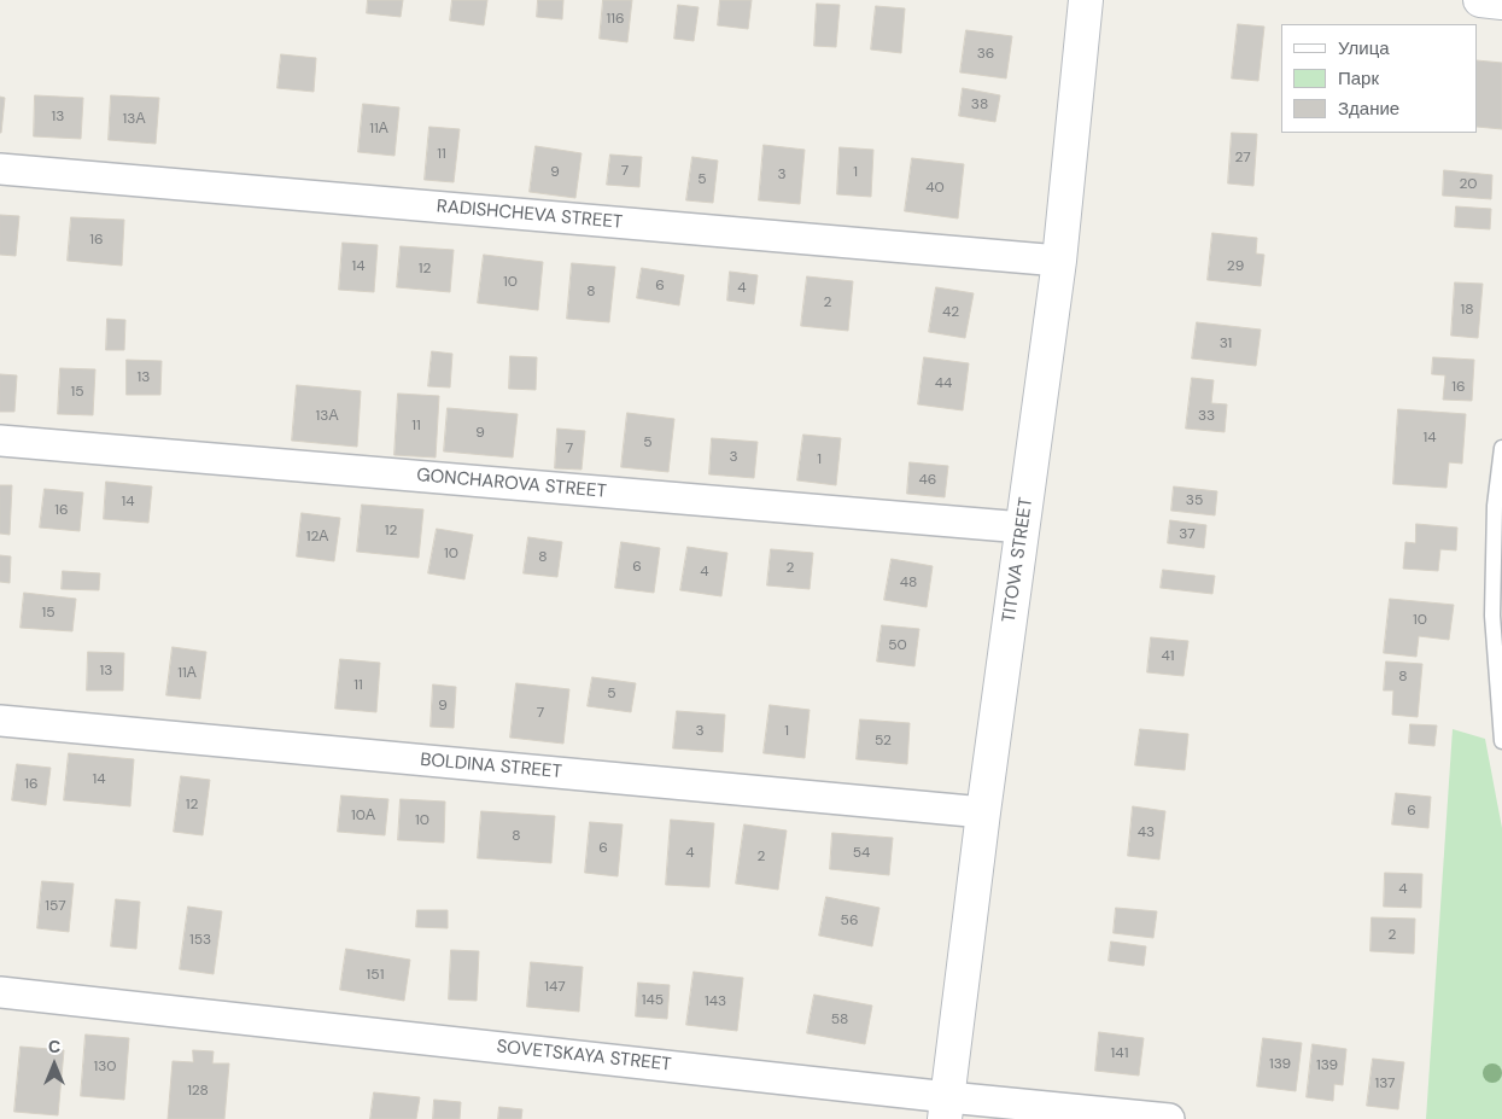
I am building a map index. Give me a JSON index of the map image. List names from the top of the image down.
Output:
{
  "streets": {
    "main road": ["TITOVA STREET"],
    "street": [
      "RADISHCHEVA STREET",
      "GONCHAROVA STREET",
      "BOLDINA STREET",
      "SOVETSKAYA STREET"
    ]
  },
  "crossings": [
    ["RADISHCHEVA STREET", "TITOVA STREET"],
    ["GONCHAROVA STREET", "TITOVA STREET"],
    ["TITOVA STREET", "BOLDINA STREET"],
    ["TITOVA STREET", "SOVETSKAYA STREET"]
  ],
  "house_numbers": [
    "116",
    "36",
    "38",
    "13",
    "13А",
    "11А",
    "11",
    "27",
    "7",
    "9",
    "1",
    "3",
    "5",
    "20",
    "40",
    "16",
    "14",
    "29",
    "12",
    "10",
    "6",
    "4",
    "8",
    "2",
    "18",
    "42",
    "31",
    "13",
    "44",
    "16",
    "15",
    "13А",
    "33",
    "11",
    "9",
    "14",
    "5",
    "7",
    "3",
    "1",
    "46",
    "35",
    "14",
    "16",
    "12",
    "37",
    "12А",
    "10",
    "8",
    "6",
    "2",
    "4",
    "48",
    "15",
    "10",
    "50",
    "41",
    "13",
    "11А",
    "8",
    "11",
    "5",
    "9",
    "7",
    "3",
    "1",
    "52",
    "14",
    "16",
    "12",
    "6",
    "10А",
    "10",
    "43",
    "8",
    "6",
    "4",
    "54",
    "2",
    "4",
    "157",
    "56",
    "2",
    "153",
    "151",
    "147",
    "145",
    "143",
    "58",
    "141",
    "139",
    "139",
    "130",
    "137",
    "128"
  ],
  "legend": ["Улица", "Парк", "Здание"],
  "north": "top"
}
